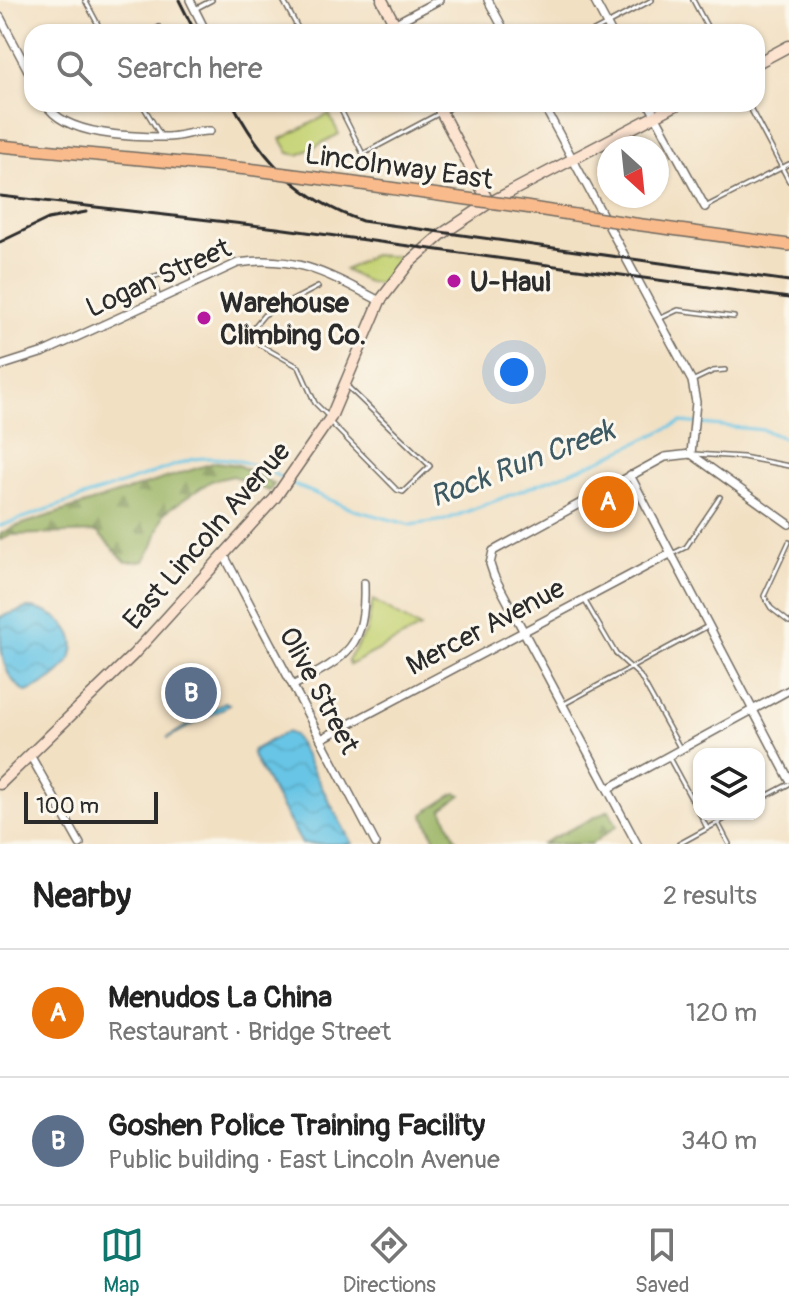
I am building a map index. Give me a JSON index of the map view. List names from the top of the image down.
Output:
{
  "streets": {
    "highway": ["Lincolnway East"],
    "main road": ["East Lincoln Avenue"],
    "street": ["Logan Street", "Mercer Avenue", "Olive Street"]
  },
  "crossings": [
    ["Logan Street", "East Lincoln Avenue"],
    ["East Lincoln Avenue", "Olive Street"],
    ["Mercer Avenue", "Olive Street"]
  ],
  "water": ["Rock Run Creek"],
  "places": ["U-Haul", "Warehouse Climbing Co."],
  "scale_bar": "100 m",
  "north": "bottom right",
  "page": {
    "search": "Search here",
    "pins": ["A", "B"],
    "scale": "100 m",
    "heading": ["Nearby", "2 results"],
    "list": [
      {
        "mark": "A",
        "name": "Menudos La China",
        "note": "Restaurant · Bridge Street",
        "value": "120 m"
      },
      {
        "mark": "B",
        "name": "Goshen Police Training Facility",
        "note": "Public building · East Lincoln Avenue",
        "value": "340 m"
      }
    ],
    "nav": ["Map", "Directions", "Saved"]
  }
}
